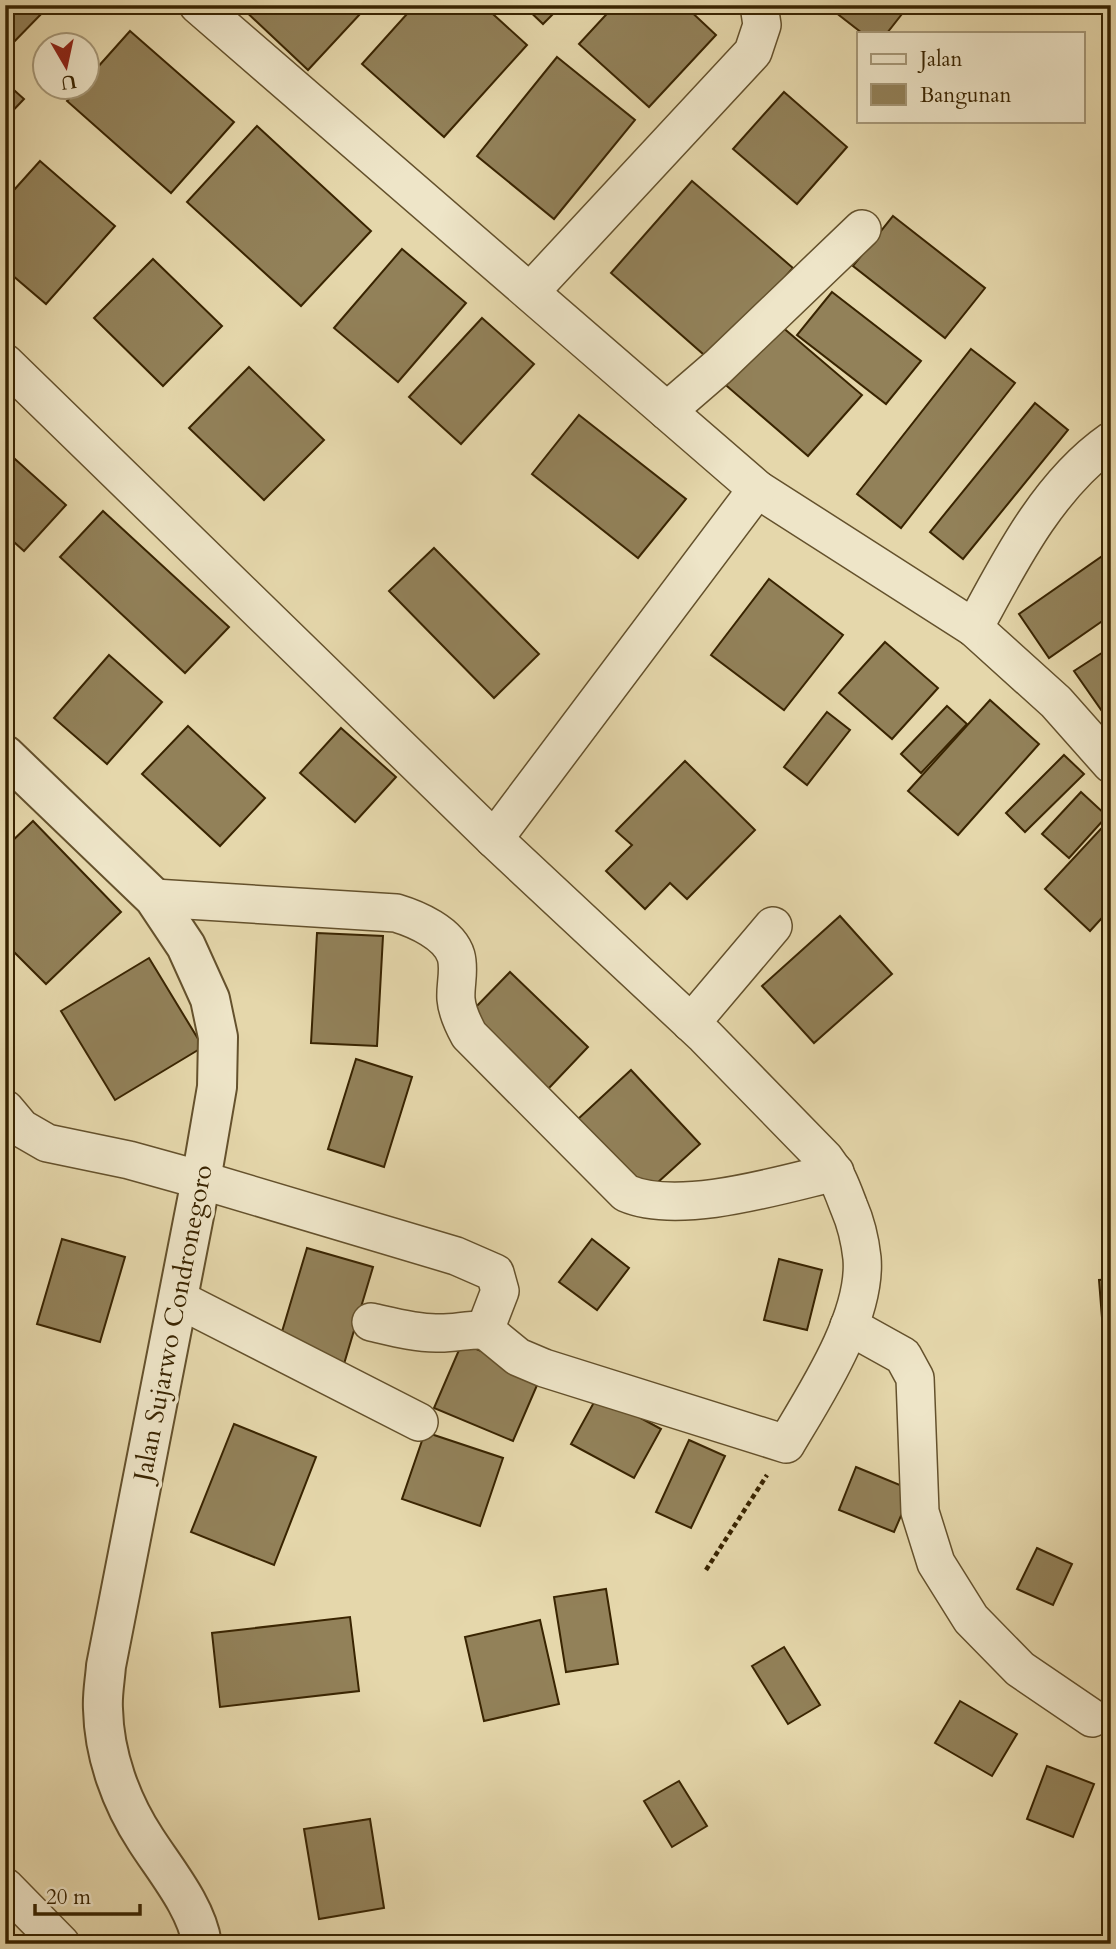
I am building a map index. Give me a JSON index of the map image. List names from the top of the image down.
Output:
{
  "streets": {
    "street": ["Jalan Sujarwo Condronegoro"]
  },
  "legend": ["Jalan", "Bangunan"],
  "scale_bar": "20 m",
  "north": "bottom"
}
